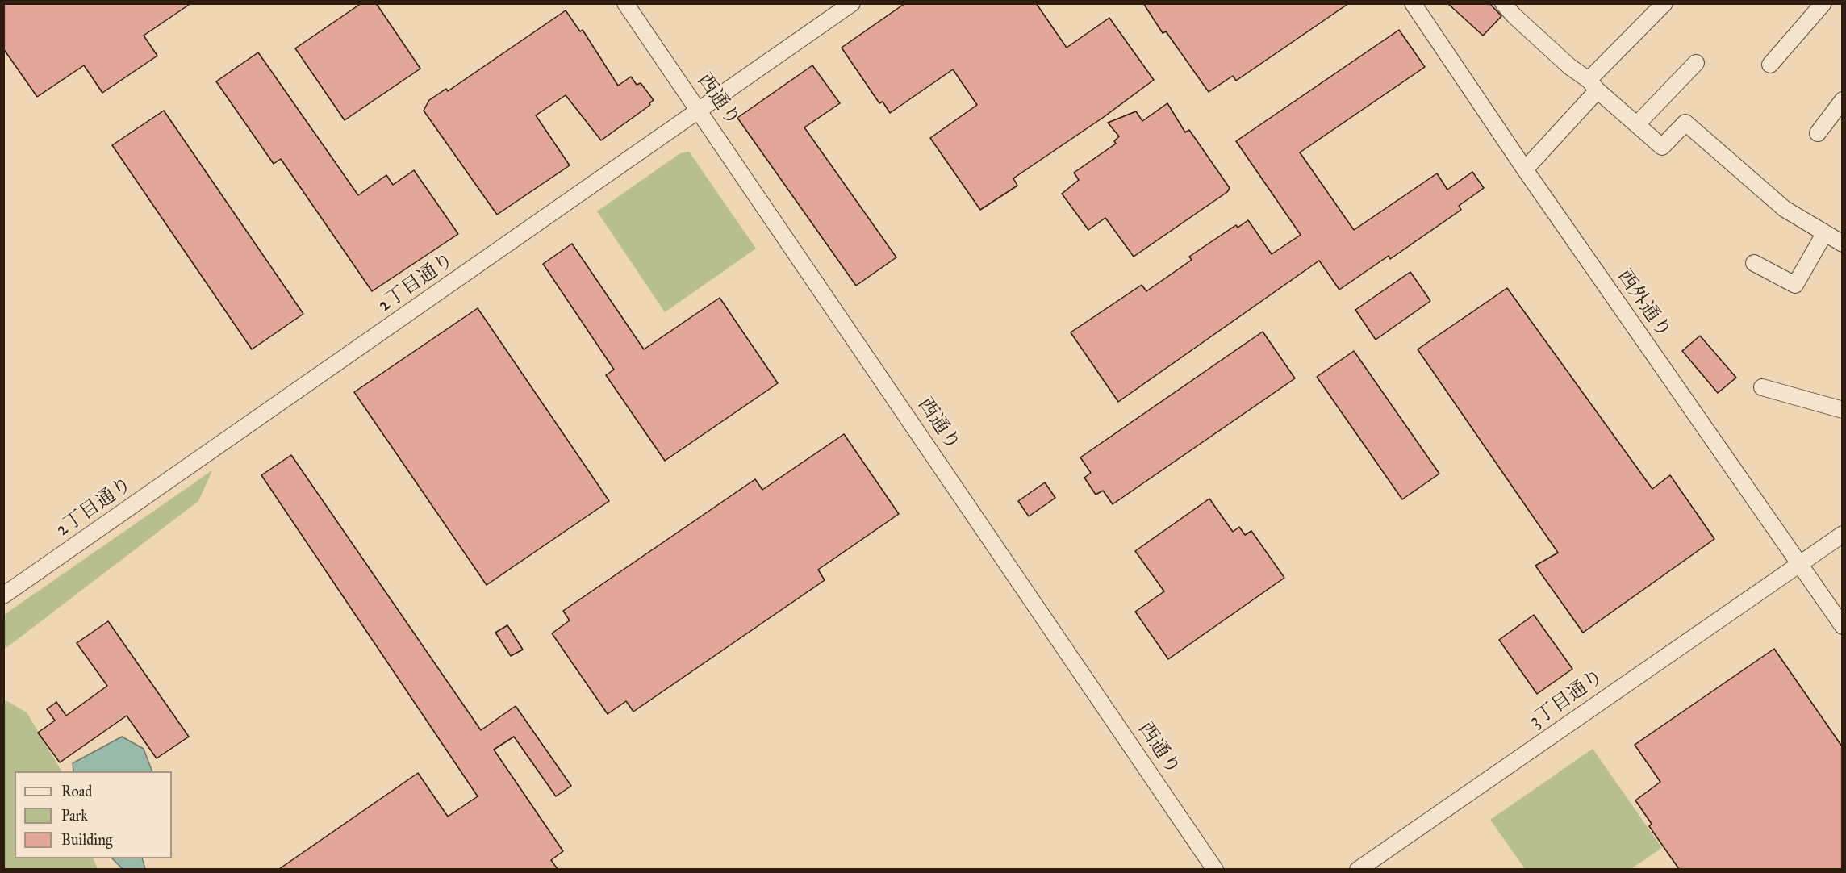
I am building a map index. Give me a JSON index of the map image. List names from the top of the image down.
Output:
{
  "streets": {
    "street": [
      "西通り",
      "2丁目通り",
      "西外通り",
      "3丁目通り"
    ]
  },
  "crossings": [
    ["西通り", "2丁目通り"],
    ["西外通り", "3丁目通り"]
  ],
  "legend": ["Road", "Park", "Building"]
}
